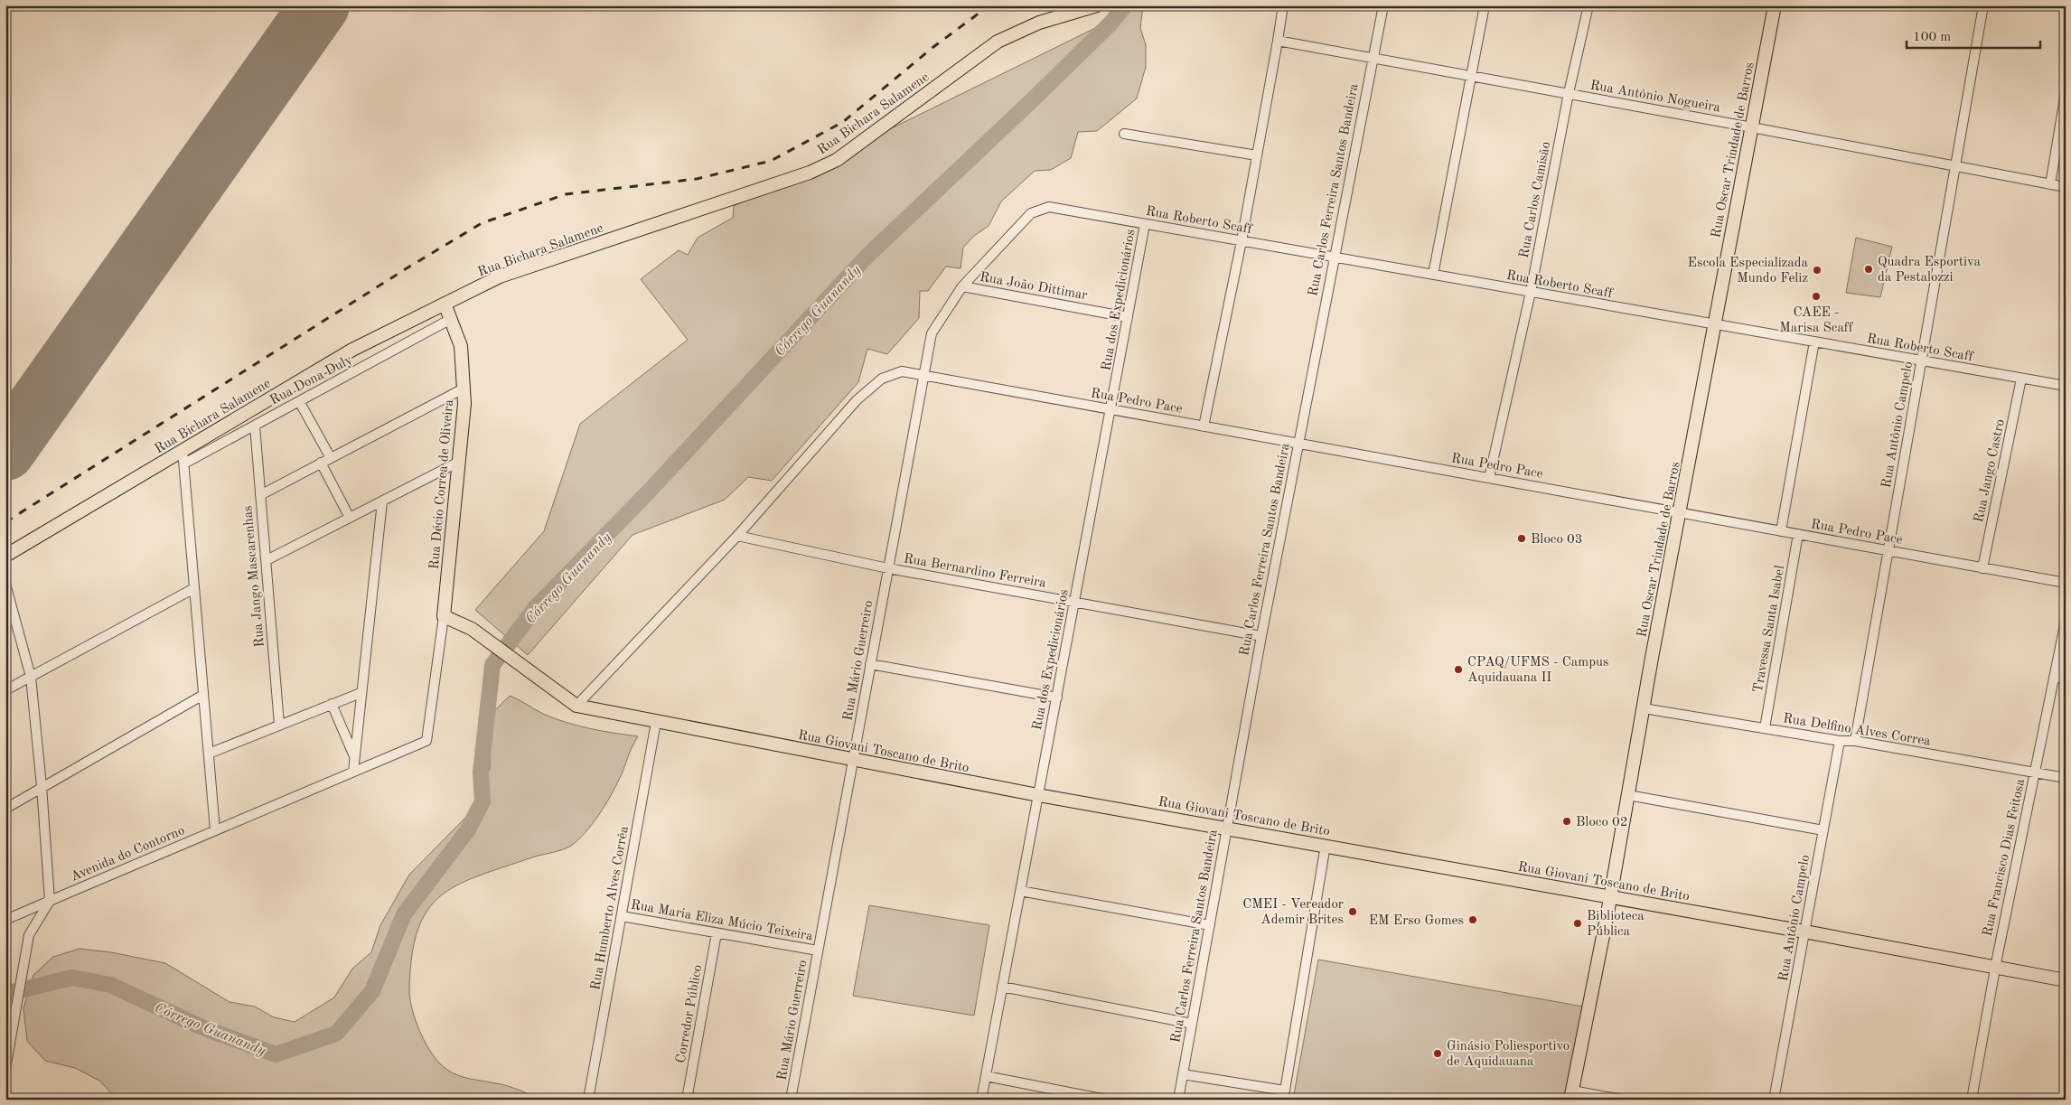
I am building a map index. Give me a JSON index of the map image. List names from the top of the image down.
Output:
{
  "streets": {
    "main road": [
      "Rua Bichara Salamene",
      "Rua Oscar Trindade de Barros",
      "Rua Décio Correa de Oliveira",
      "Rua Giovani Toscano de Brito"
    ],
    "street": [
      "Rua Antônio Nogueira",
      "Rua Carlos Ferreira Santos Bandeira",
      "Rua Carlos Camisão",
      "Rua Roberto Scaff",
      "Rua João Dittimar",
      "Rua dos Expedicionários",
      "Rua Dona Duly",
      "Rua Pedro Pace",
      "Rua Antônio Campelo",
      "Rua Jango Castro",
      "Rua Bernardino Ferreira",
      "Rua Jango Mascarenhas",
      "Travessa Santa Isabel",
      "Rua Mário Guerreiro",
      "Rua Delfino Alves Correa",
      "Avenida do Contorno",
      "Rua Francisco Dias Feitosa",
      "Rua Humberto Alves Corrêa",
      "Rua Maria Eliza Múcio Teixeira",
      "Corredor Público"
    ]
  },
  "crossings": [
    ["Rua Antônio Nogueira", "Rua Oscar Trindade de Barros"],
    ["Rua Antônio Nogueira", "Rua Carlos Ferreira Santos Bandeira"],
    ["Rua Antônio Nogueira", "Rua Carlos Camisão"],
    ["Rua Antônio Nogueira", "Rua Antônio Campelo"],
    ["Rua Bichara Salamene", "Rua Décio Correa de Oliveira"],
    ["Rua Oscar Trindade de Barros", "Rua Roberto Scaff"],
    ["Rua Oscar Trindade de Barros", "Rua Pedro Pace"],
    ["Rua Oscar Trindade de Barros", "Rua Delfino Alves Correa"],
    ["Rua Oscar Trindade de Barros", "Rua Giovani Toscano de Brito"],
    ["Rua Carlos Ferreira Santos Bandeira", "Rua Roberto Scaff"],
    ["Rua Carlos Ferreira Santos Bandeira", "Rua Pedro Pace"],
    ["Rua Carlos Ferreira Santos Bandeira", "Rua Bernardino Ferreira"],
    ["Rua Carlos Ferreira Santos Bandeira", "Rua Giovani Toscano de Brito"],
    ["Rua Carlos Camisão", "Rua Roberto Scaff"],
    ["Rua Carlos Camisão", "Rua Pedro Pace"],
    ["Rua Roberto Scaff", "Rua João Dittimar"],
    ["Rua Roberto Scaff", "Rua dos Expedicionários"],
    ["Rua Roberto Scaff", "Rua Antônio Campelo"],
    ["Rua Roberto Scaff", "Rua Jango Castro"],
    ["Rua João Dittimar", "Rua dos Expedicionários"],
    ["Rua João Dittimar", "Rua Mário Guerreiro"],
    ["Rua dos Expedicionários", "Rua Pedro Pace"],
    ["Rua dos Expedicionários", "Rua Bernardino Ferreira"],
    ["Rua dos Expedicionários", "Rua Giovani Toscano de Brito"],
    ["Rua Dona Duly", "Rua Décio Correa de Oliveira"],
    ["Rua Dona Duly", "Rua Jango Mascarenhas"],
    ["Rua Pedro Pace", "Rua Antônio Campelo"],
    ["Rua Pedro Pace", "Rua Jango Castro"],
    ["Rua Pedro Pace", "Rua Bernardino Ferreira"],
    ["Rua Pedro Pace", "Travessa Santa Isabel"],
    ["Rua Pedro Pace", "Rua Mário Guerreiro"],
    ["Rua Pedro Pace", "Rua Giovani Toscano de Brito"],
    ["Rua Antônio Campelo", "Rua Delfino Alves Correa"],
    ["Rua Antônio Campelo", "Rua Giovani Toscano de Brito"],
    ["Rua Décio Correa de Oliveira", "Rua Giovani Toscano de Brito"],
    ["Rua Décio Correa de Oliveira", "Avenida do Contorno"],
    ["Rua Bernardino Ferreira", "Rua Mário Guerreiro"],
    ["Travessa Santa Isabel", "Rua Delfino Alves Correa"],
    ["Rua Mário Guerreiro", "Rua Giovani Toscano de Brito"],
    ["Rua Mário Guerreiro", "Rua Maria Eliza Múcio Teixeira"],
    ["Rua Delfino Alves Correa", "Rua Francisco Dias Feitosa"],
    ["Rua Giovani Toscano de Brito", "Avenida do Contorno"],
    ["Rua Giovani Toscano de Brito", "Rua Francisco Dias Feitosa"],
    ["Rua Giovani Toscano de Brito", "Rua Humberto Alves Corrêa"],
    ["Rua Humberto Alves Corrêa", "Rua Maria Eliza Múcio Teixeira"],
    ["Rua Maria Eliza Múcio Teixeira", "Corredor Público"]
  ],
  "water": ["Córrego Guanandy"],
  "places": [
    "Quadra Esportiva da Pestalozzi",
    "Escola Especializada Mundo Feliz",
    "CAEE - Marisa Scaff",
    "Bloco 03",
    "CPAQ/UFMS - Campus Aquidauana II",
    "Bloco 02",
    "CMEI - Vereador Ademir Brites",
    "EM Erso Gomes",
    "Biblioteca Pública",
    "Ginásio Poliesportivo de Aquidauana"
  ],
  "scale_bar": "100 m"
}
